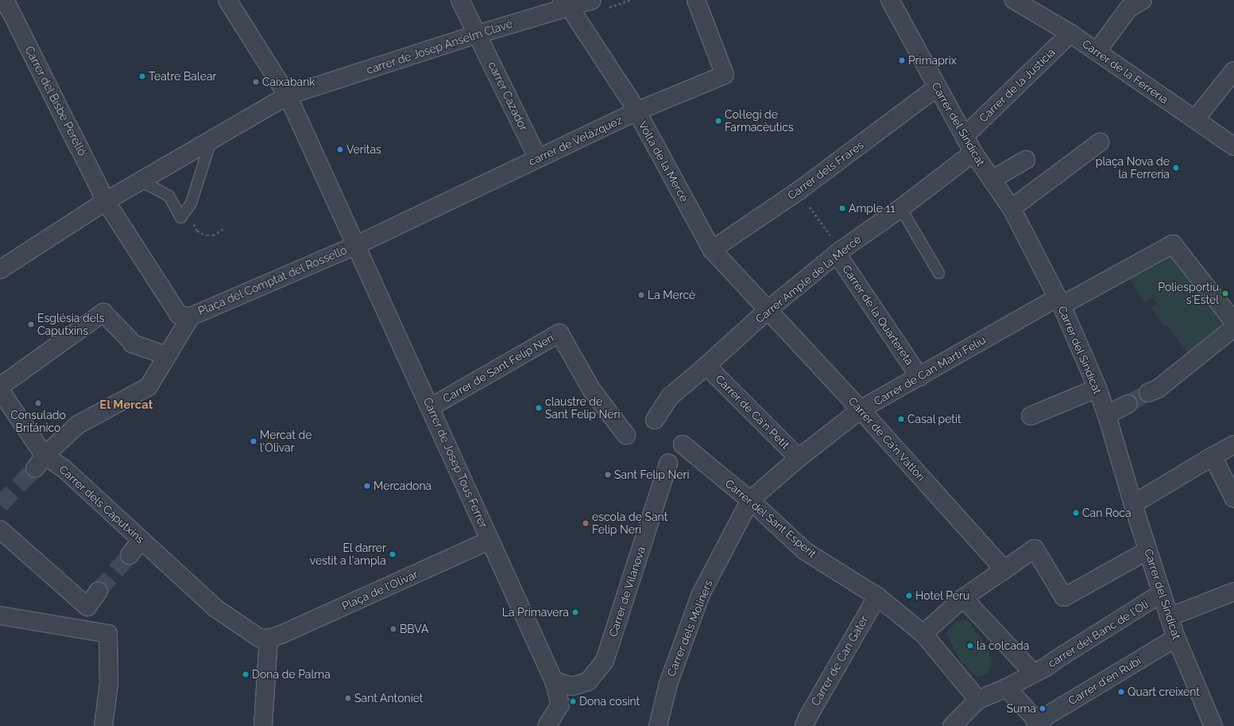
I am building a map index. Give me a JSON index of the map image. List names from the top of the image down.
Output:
{
  "streets": {
    "street": [
      "carrer de Josep Anselm Clavé",
      "Carrer de la Ferreria",
      "Carrer de la Justícia",
      "carrer Cazador",
      "Carrer del Bisbe Perelló",
      "Carrer del Sindicat",
      "carrer de Velázquez",
      "Volta de la Mercè",
      "Carrer dels Frares",
      "Carrer Ample de la Mercè",
      "Plaça del Comptat del Rosselló",
      "Carrer de la Quartereta",
      "Carrer de Sant Felip Neri",
      "Carrer de Can Martí Feliu",
      "Carrer de Ca'n Petit",
      "Carrer de Ca'n Vatlori",
      "Carrer de Josep Tous Ferrer",
      "Carrer dels Caputxins",
      "Carrer del Sant Esperit",
      "Plaça de l'Olivar",
      "Carrer de Vilanova",
      "Carrer dels Moliners",
      "carrer del Banc de l'Oli",
      "Carrer de Can Gater",
      "Carrer d'en Rubí"
    ]
  },
  "crossings": [
    ["carrer de Josep Anselm Clavé", "carrer Cazador"],
    ["carrer de Josep Anselm Clavé", "Volta de la Mercè"],
    ["carrer de Josep Anselm Clavé", "Plaça del Comptat del Rosselló"],
    ["Carrer de la Ferreria", "Carrer de la Justícia"],
    ["Carrer de la Justícia", "Carrer del Sindicat"],
    ["carrer Cazador", "carrer de Velázquez"],
    ["Carrer del Bisbe Perelló", "Plaça del Comptat del Rosselló"],
    ["Carrer del Sindicat", "Carrer dels Frares"],
    ["Carrer del Sindicat", "Carrer Ample de la Mercè"],
    ["Carrer del Sindicat", "Carrer de Can Martí Feliu"],
    ["Carrer del Sindicat", "carrer del Banc de l'Oli"],
    ["Carrer del Sindicat", "Carrer d'en Rubí"],
    ["carrer de Velázquez", "Volta de la Mercè"],
    ["carrer de Velázquez", "Plaça del Comptat del Rosselló"],
    ["carrer de Velázquez", "Carrer de Josep Tous Ferrer"],
    ["Volta de la Mercè", "Carrer dels Frares"],
    ["Volta de la Mercè", "Carrer Ample de la Mercè"],
    ["Volta de la Mercè", "Carrer de Ca'n Vatlori"],
    ["Carrer Ample de la Mercè", "Carrer de la Quartereta"],
    ["Carrer Ample de la Mercè", "Carrer de Ca'n Petit"],
    ["Carrer Ample de la Mercè", "Carrer de Ca'n Vatlori"],
    ["Plaça del Comptat del Rosselló", "Carrer de Josep Tous Ferrer"],
    ["Carrer de la Quartereta", "Carrer de Can Martí Feliu"],
    ["Carrer de Sant Felip Neri", "Carrer de Josep Tous Ferrer"],
    ["Carrer de Can Martí Feliu", "Carrer de Ca'n Petit"],
    ["Carrer de Can Martí Feliu", "Carrer de Ca'n Vatlori"],
    ["Carrer de Can Martí Feliu", "Carrer del Sant Esperit"],
    ["Carrer de Can Martí Feliu", "Carrer dels Moliners"],
    ["Carrer de Josep Tous Ferrer", "Plaça de l'Olivar"],
    ["Carrer de Josep Tous Ferrer", "Carrer de Vilanova"],
    ["Carrer dels Caputxins", "Plaça de l'Olivar"],
    ["Carrer del Sant Esperit", "Carrer dels Moliners"],
    ["Carrer del Sant Esperit", "carrer del Banc de l'Oli"],
    ["Carrer del Sant Esperit", "Carrer de Can Gater"]
  ],
  "districts": ["El Mercat"],
  "places": [
    "Primaprix",
    "Teatre Balear",
    "Caixabank",
    "Col·legi de Farmacèutics",
    "Veritas",
    "plaça Nova de la Ferreria",
    "Ample 11",
    "Poliesportiu s'Estel",
    "La Mercè",
    "Església dels Caputxins",
    "Consulado Británico",
    "claustre de Sant Felip Neri",
    "Casal petit",
    "Mercat de l'Olivar",
    "Sant Felip Neri",
    "Mercadona",
    "Can Roca",
    "escola de Sant Felip Neri",
    "El darrer vestit a l'ampla",
    "Hotel Perú",
    "La Primavera",
    "BBVA",
    "la colcada",
    "Dona de Palma",
    "Quart creixent",
    "Sant Antoniet",
    "Dona cosint",
    "Suma"
  ]
}
